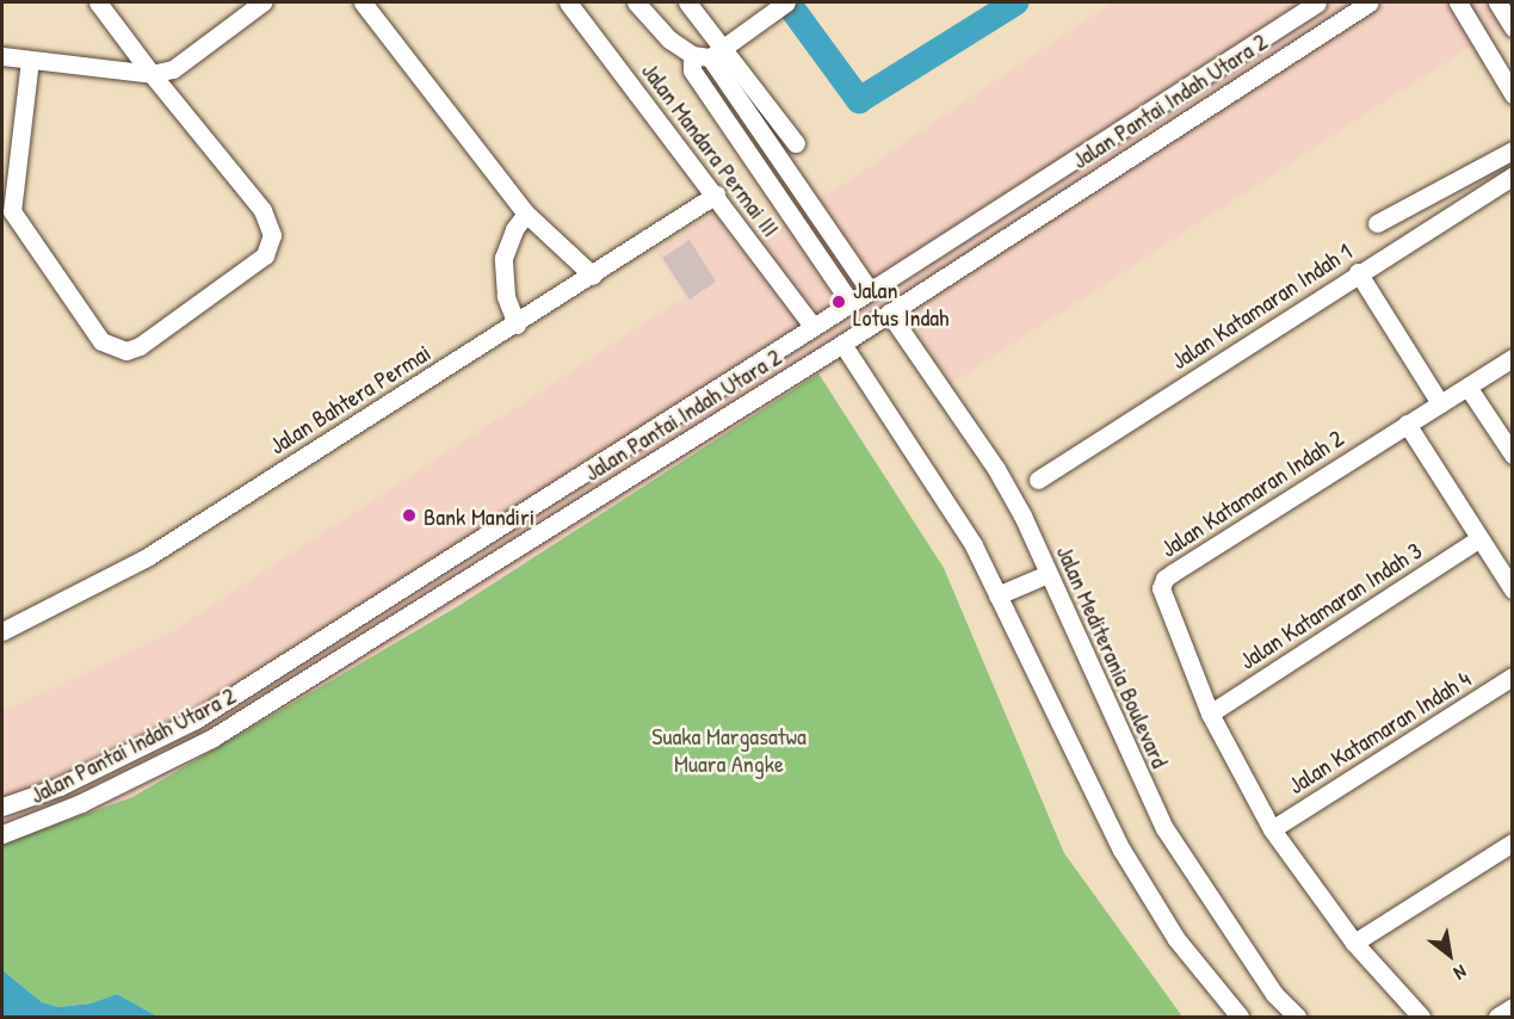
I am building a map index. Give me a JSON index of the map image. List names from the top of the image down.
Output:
{
  "streets": {
    "street": [
      "Jalan Pantai Indah Utara 2",
      "Jalan Mandara Permai III",
      "Jalan Katamaran Indah 1",
      "Jalan Bahtera Permai",
      "Jalan Katamaran Indah 2",
      "Jalan Katamaran Indah 3",
      "Jalan Mediterania Boulevard",
      "Jalan Katamaran Indah 4"
    ]
  },
  "crossings": [
    ["Jalan Pantai Indah Utara 2", "Jalan Mandara Permai III"],
    ["Jalan Pantai Indah Utara 2", "Jalan Mediterania Boulevard"],
    ["Jalan Mandara Permai III", "Jalan Bahtera Permai"],
    ["Jalan Katamaran Indah 2", "Jalan Katamaran Indah 3"],
    ["Jalan Katamaran Indah 2", "Jalan Katamaran Indah 4"]
  ],
  "parks": ["Suaka Margasatwa Muara Angke"],
  "places": ["Jalan Lotus Indah", "Bank Mandiri"],
  "north": "bottom right"
}
